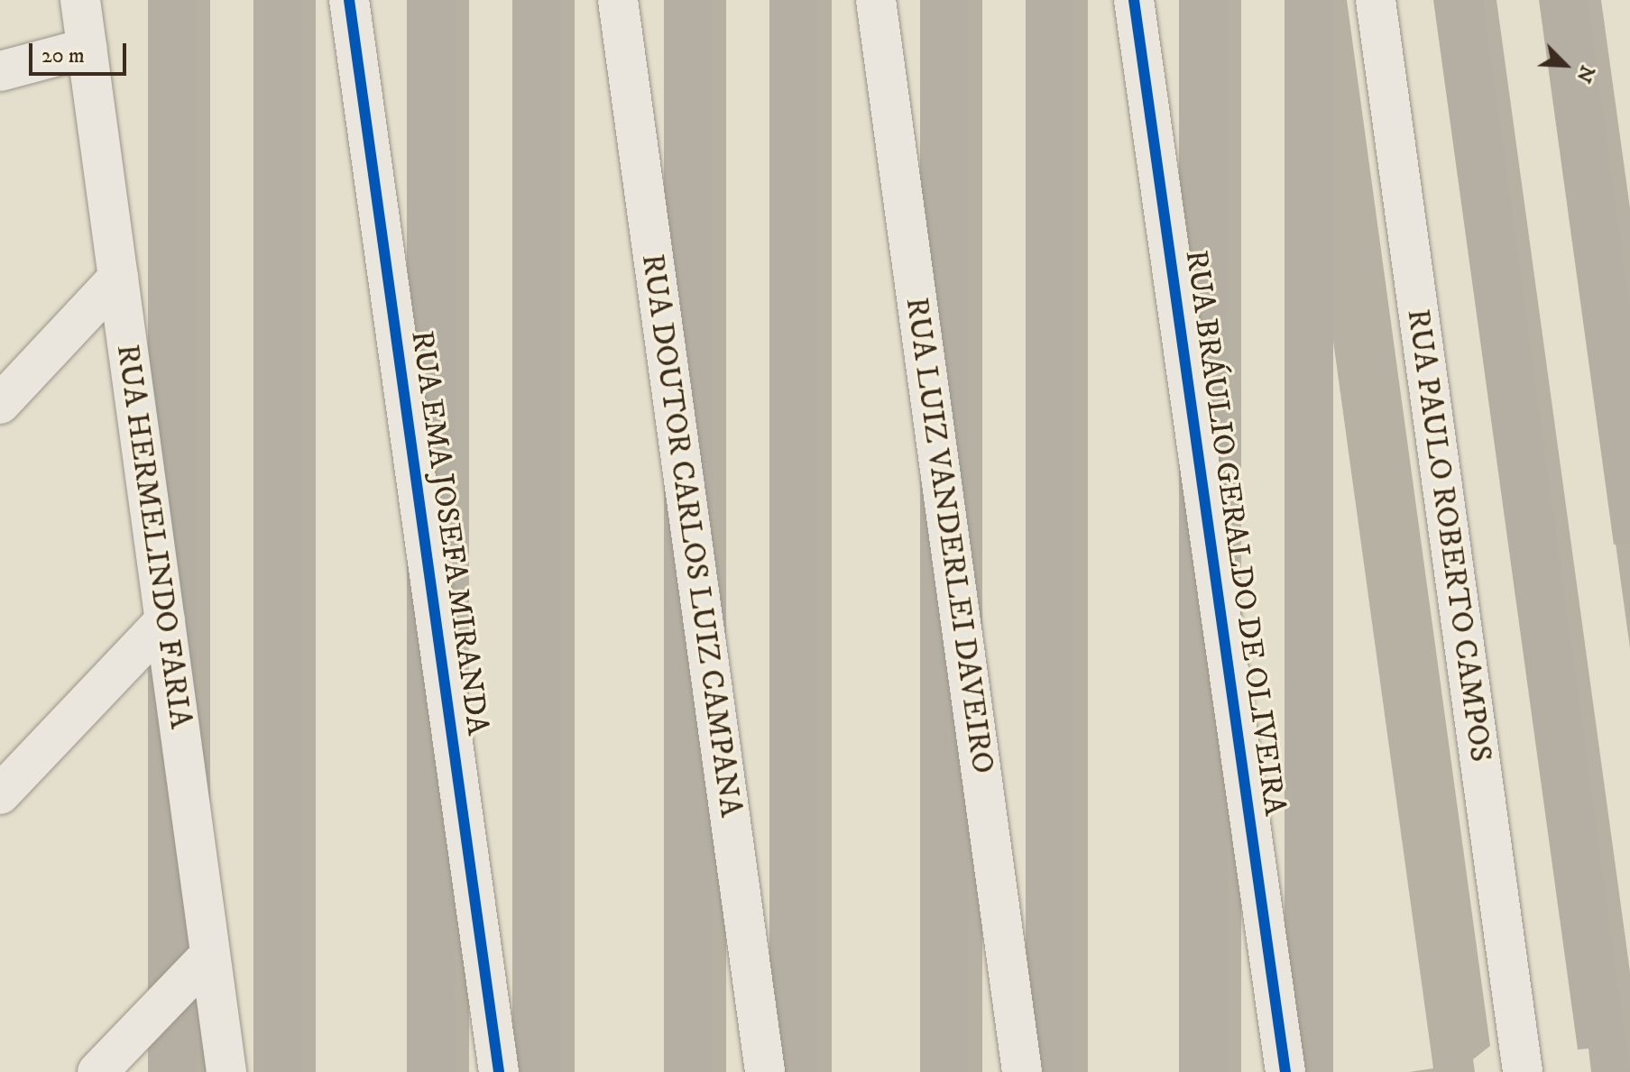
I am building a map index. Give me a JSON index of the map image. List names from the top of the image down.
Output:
{
  "streets": {
    "street": [
      "RUA EMA JOSEFA MIRANDA",
      "RUA BRÁULIO GERALDO DE OLIVEIRA",
      "RUA DOUTOR CARLOS LUIZ CAMPANA",
      "RUA LUIZ VANDERLEI DAVEIRO",
      "RUA PAULO ROBERTO CAMPOS",
      "RUA HERMELINDO FARIA"
    ]
  },
  "scale_bar": "20 m",
  "north": "bottom right"
}
